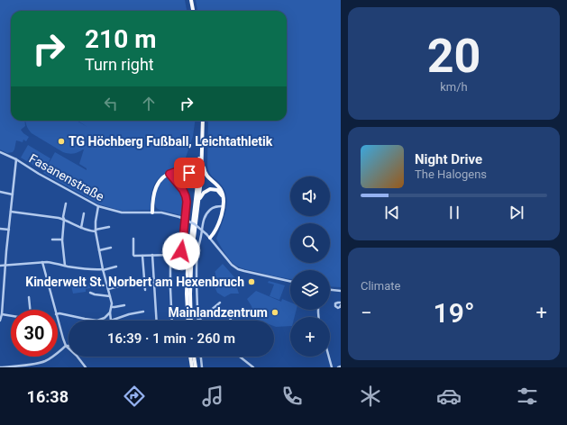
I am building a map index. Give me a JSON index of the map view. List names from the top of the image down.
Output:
{
  "streets": {
    "street": ["Fasanenstraße"]
  },
  "places": ["TG Höchberg Fußball, Leichtathletik", "Kinderwelt St. Norbert am Hexenbruch", "Mainlandzentrum"],
  "page": {
    "tile": [
      ["20", "km/h"],
      "Climate"
    ],
    "turn": ["210 m", "Turn right"],
    "song": ["Night Drive", "The Halogens"],
    "map_buttons": "+",
    "heat": ["−", "19°", "+"],
    "limit": "30",
    "trip": "16:39 · 1 min · 260 m",
    "tabs": "16:38"
  }
}
